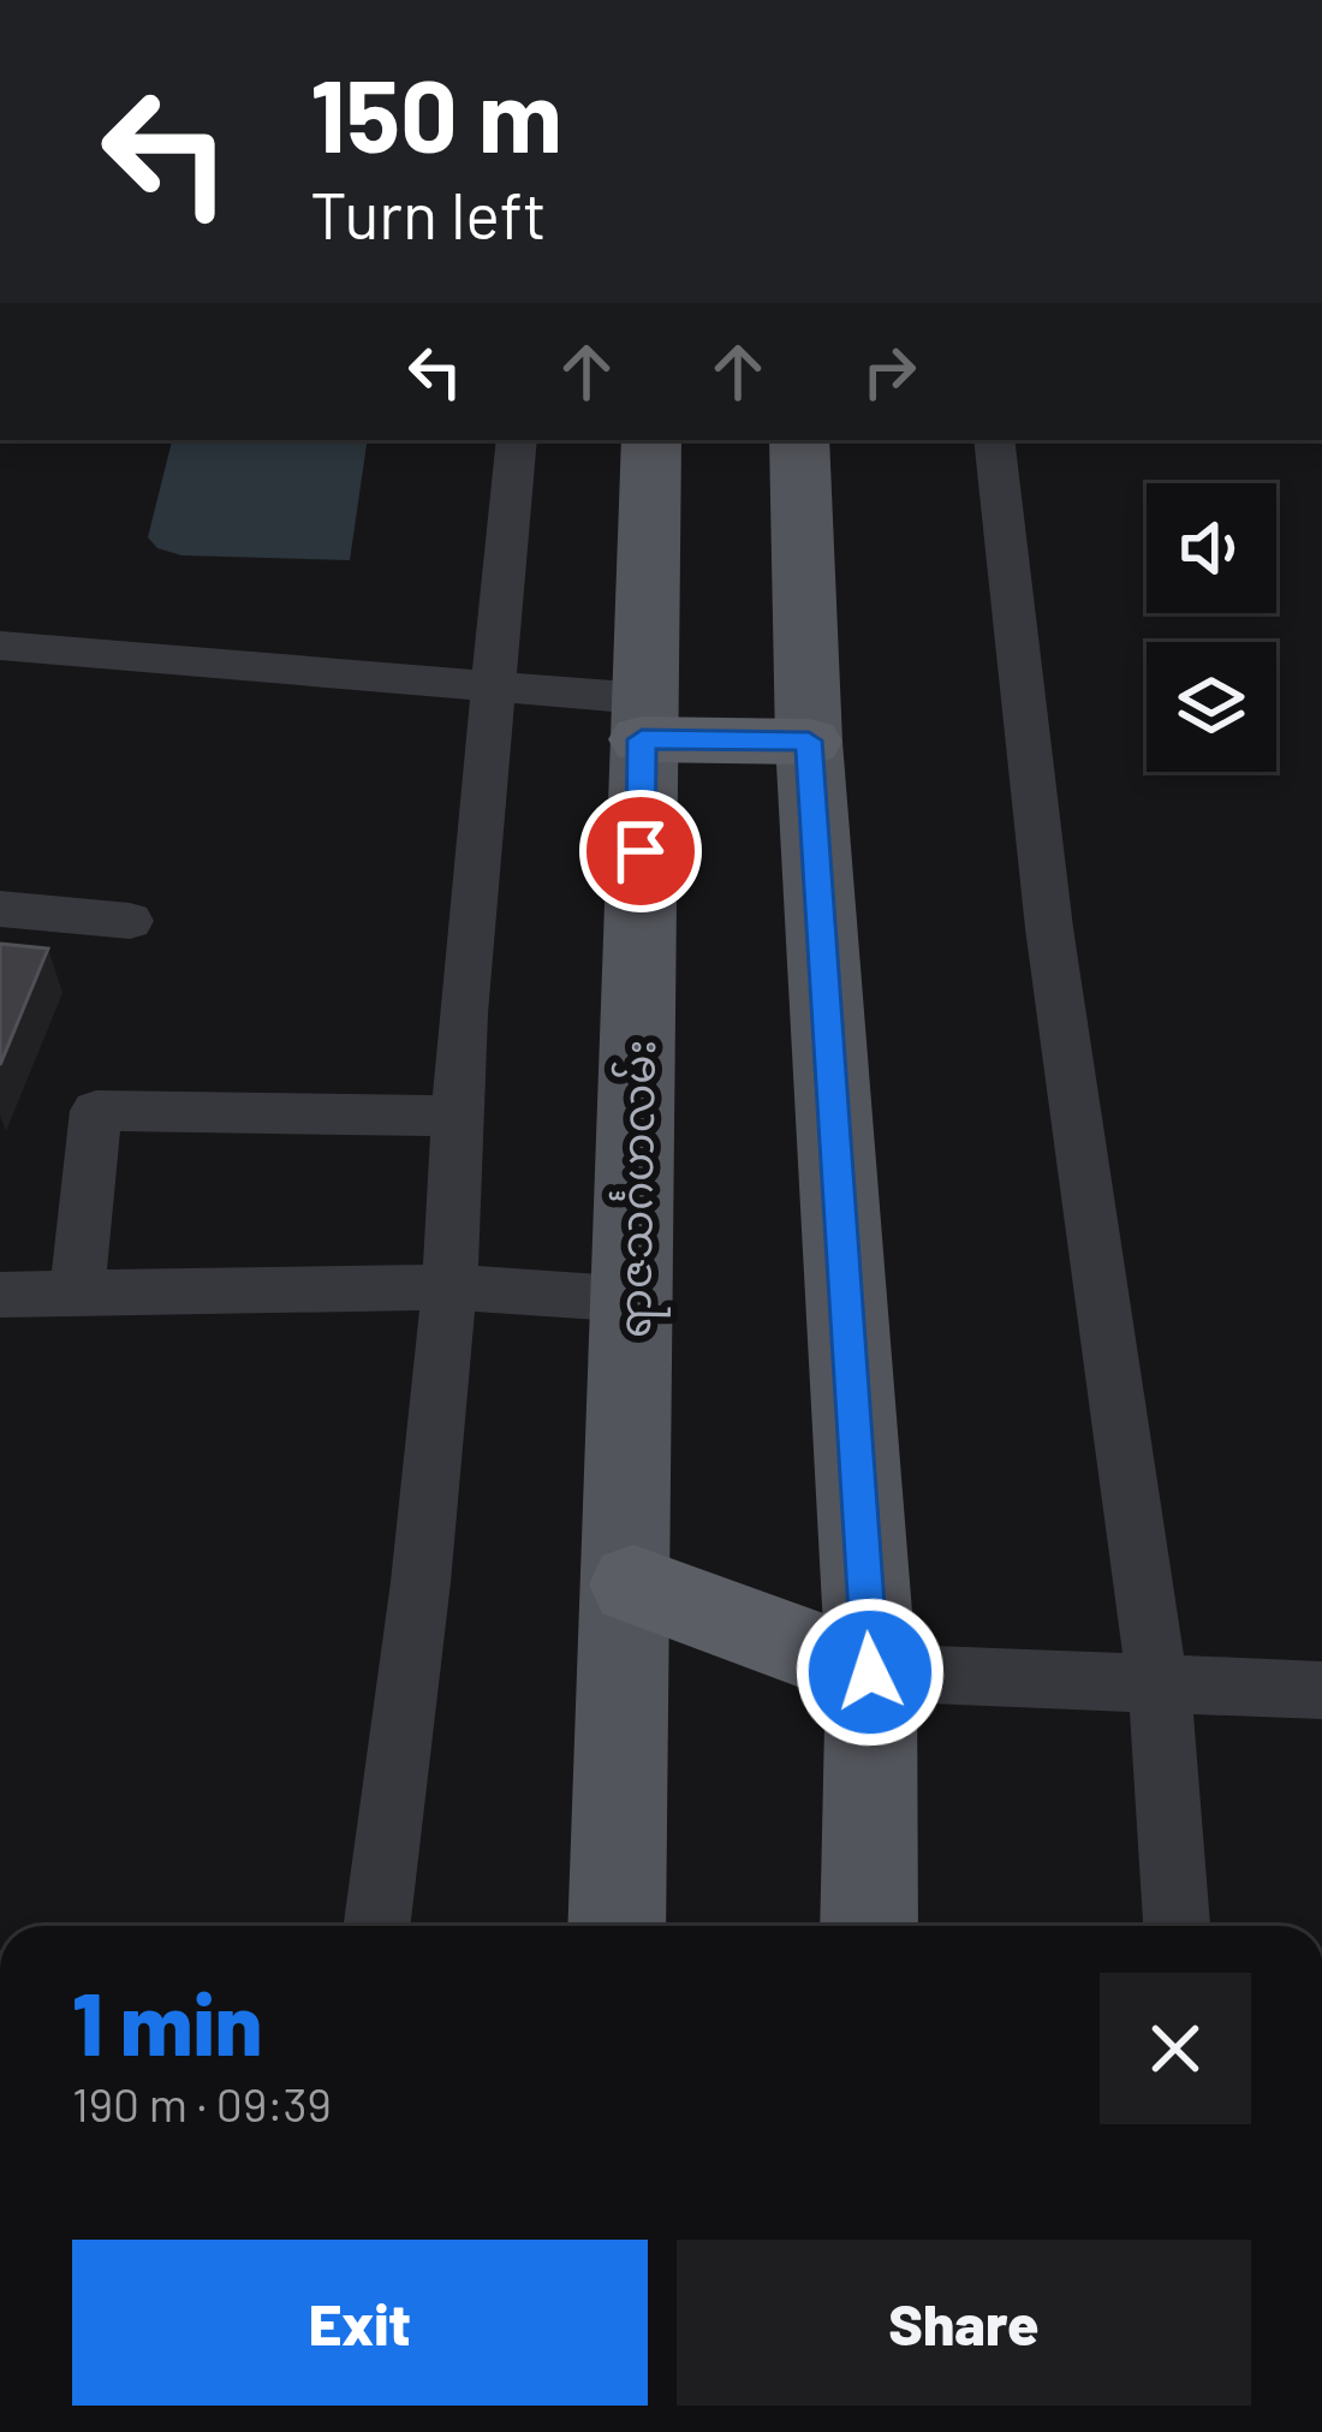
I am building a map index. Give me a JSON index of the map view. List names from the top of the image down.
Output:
{
  "streets": {
    "main road": ["ရာဇသင်္ဂဟလမ်း"]
  },
  "page": {
    "turn": ["150 m", "Turn left"],
    "heading": ["1 min", "190 m · 09:39"],
    "buttons": ["Exit", "Share"]
  }
}
